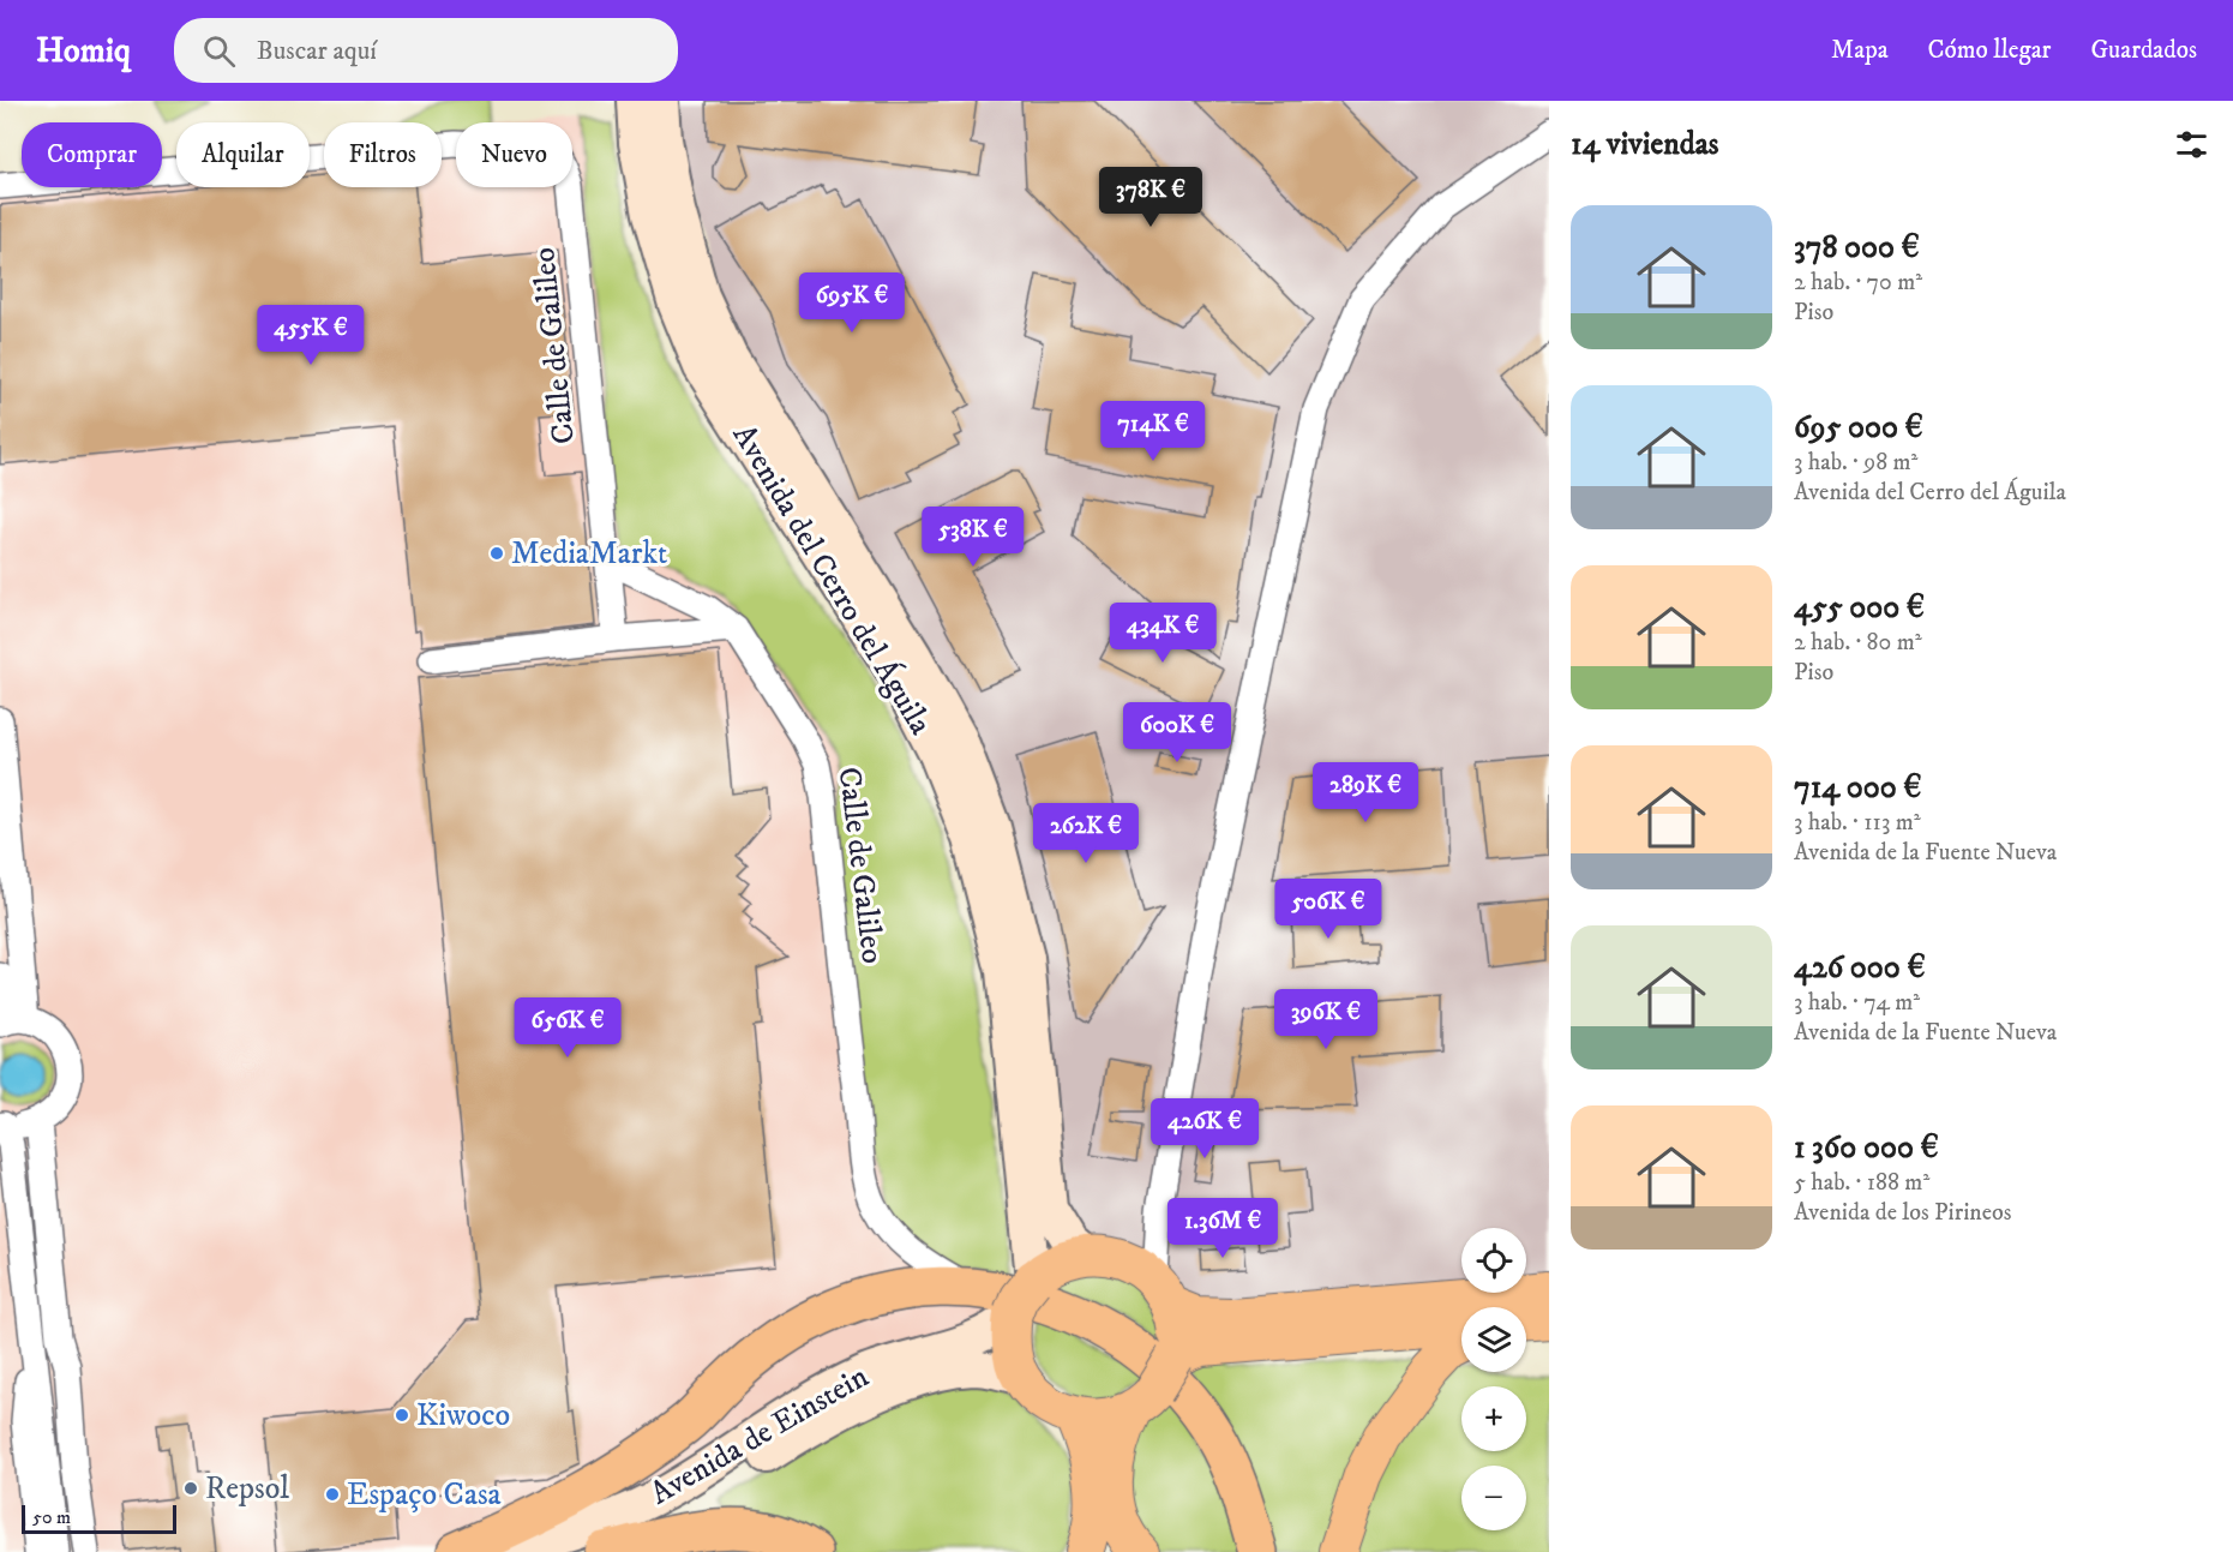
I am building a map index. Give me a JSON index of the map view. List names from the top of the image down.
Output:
{
  "streets": {
    "main road": ["Avenida del Cerro del Águila", "Avenida de Einstein"],
    "street": ["Calle de Galileo"]
  },
  "crossings": [
    ["Avenida del Cerro del Águila", "Avenida de Einstein"]
  ],
  "places": [
    "MediaMarkt",
    "Kiwoco",
    "Repsol",
    "Espaço Casa"
  ],
  "scale_bar": "50 m",
  "page": {
    "header": "Homiq",
    "search": "Buscar aquí",
    "nav": ["Mapa", "Cómo llegar", "Guardados"],
    "heading": "14 viviendas",
    "chip": [
      "Comprar",
      "Alquilar",
      "Filtros",
      "Nuevo"
    ],
    "price": [
      "378K €",
      "695K €",
      "455K €",
      "714K €",
      "538K €",
      "434K €",
      "600K €",
      "289K €",
      "262K €",
      "506K €",
      "396K €",
      "656K €",
      "426K €",
      "1.36M €"
    ],
    "list": [
      {
        "name": "378 000 €",
        "note": "2 hab. · 70 m² · Piso"
      },
      {
        "name": "695 000 €",
        "note": "3 hab. · 98 m² · Avenida del Cerro del Águila"
      },
      {
        "name": "455 000 €",
        "note": "2 hab. · 80 m² · Piso"
      },
      {
        "name": "714 000 €",
        "note": "3 hab. · 113 m² · Avenida de la Fuente Nueva"
      },
      {
        "name": "426 000 €",
        "note": "3 hab. · 74 m² · Avenida de la Fuente Nueva"
      },
      {
        "name": "1 360 000 €",
        "note": "5 hab. · 188 m² · Avenida de los Pirineos"
      }
    ],
    "map_buttons": ["+", "−"],
    "scale": "50 m"
  }
}
